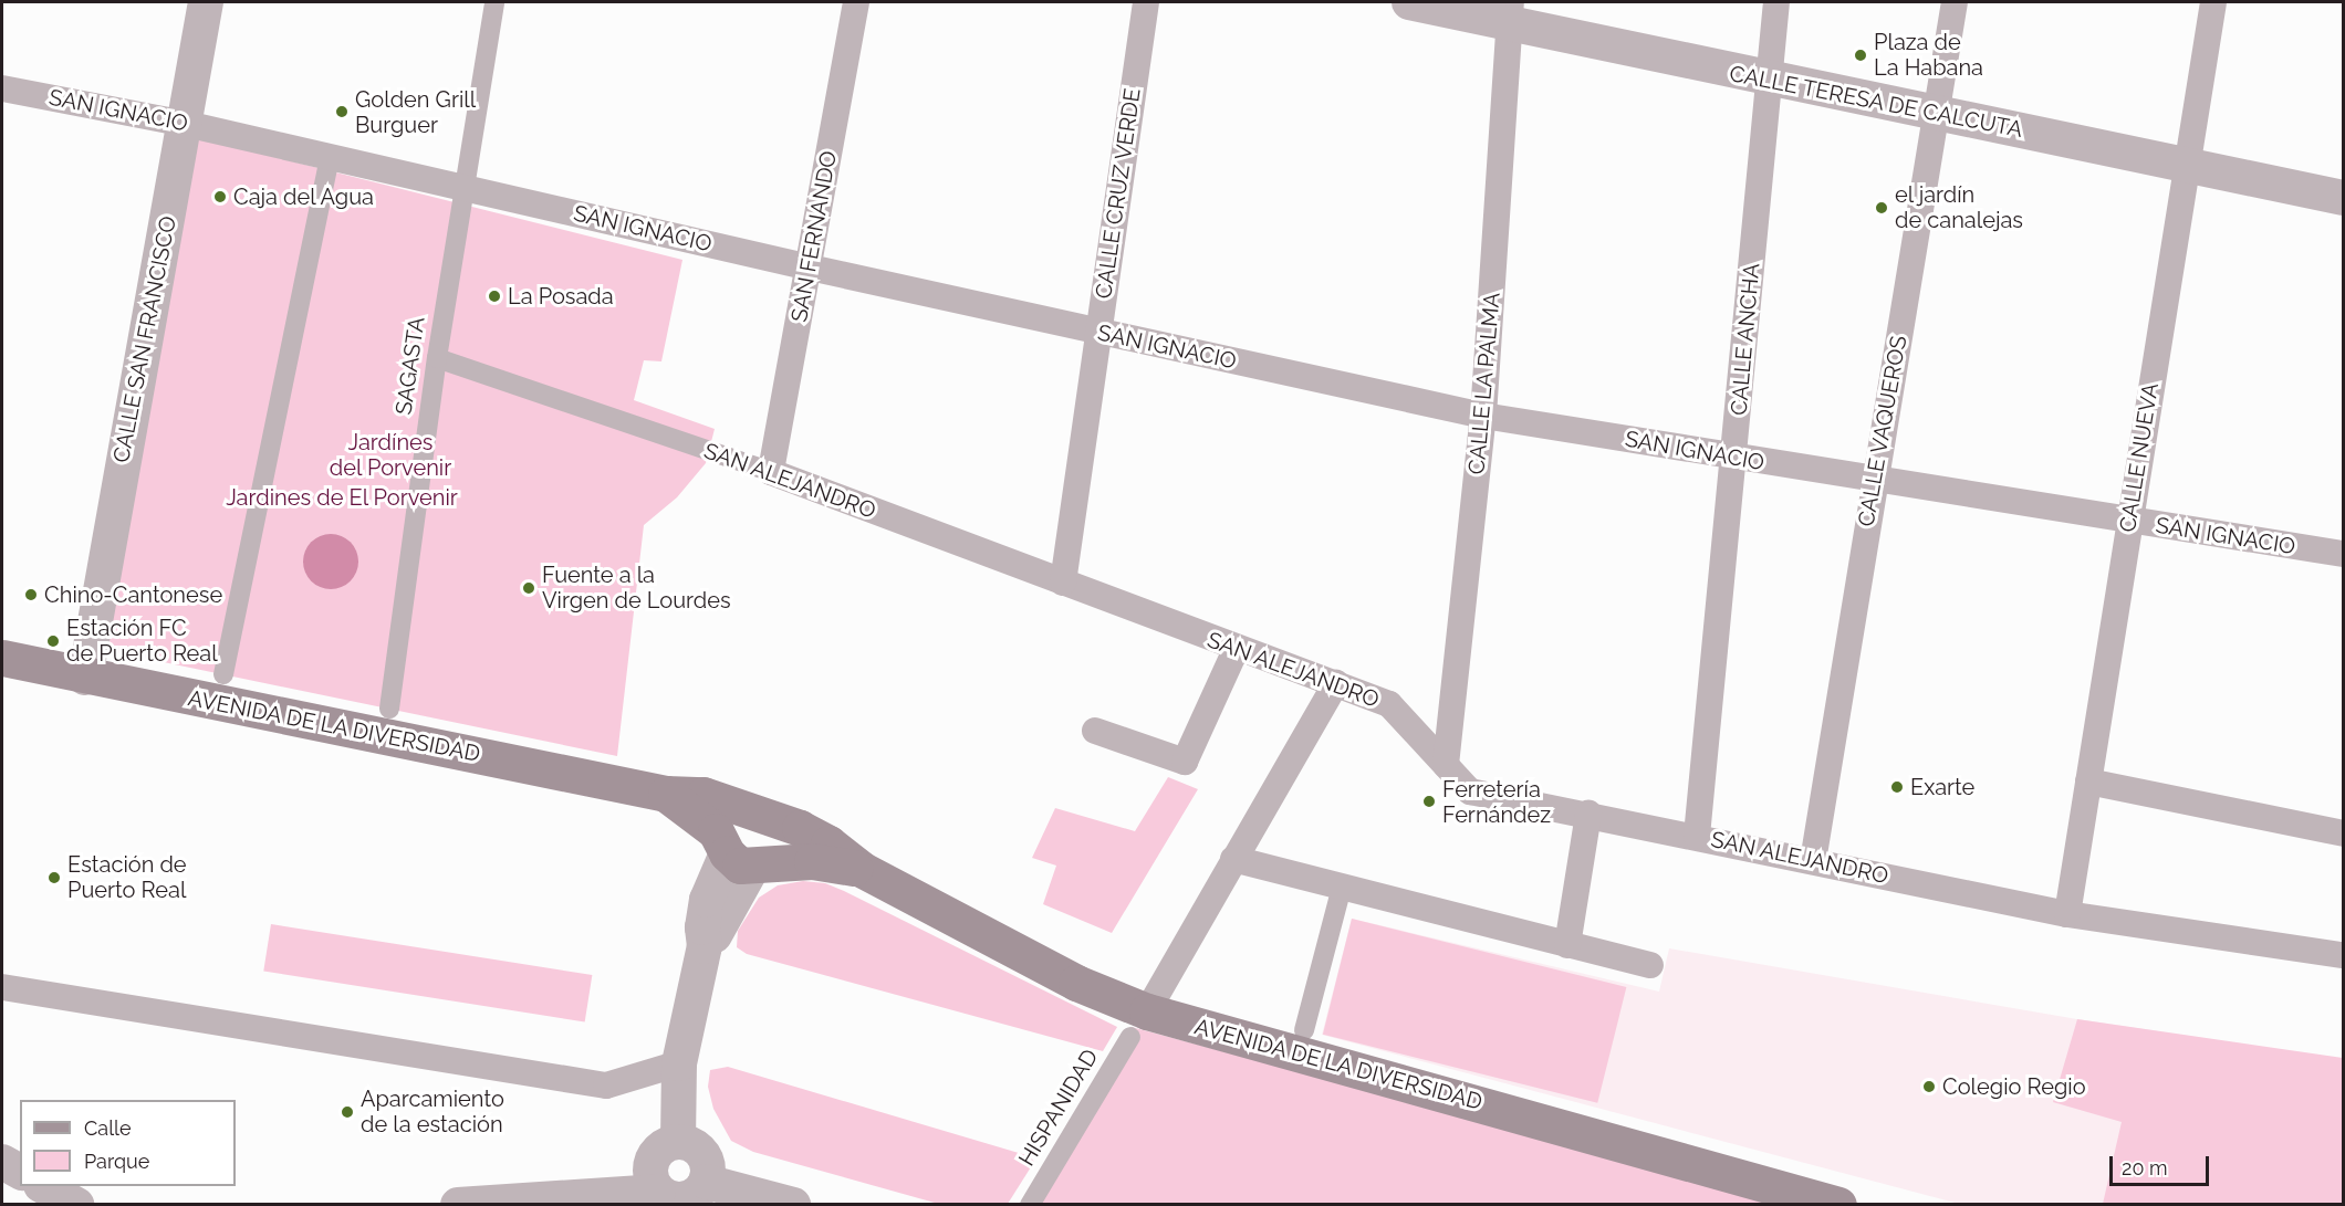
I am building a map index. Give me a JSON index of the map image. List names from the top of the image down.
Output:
{
  "streets": {
    "main road": ["AVENIDA DE LA DIVERSIDAD"],
    "street": [
      "CALLE TERESA DE CALCUTA",
      "SAN IGNACIO",
      "CALLE CRUZ VERDE",
      "SAN FERNANDO",
      "CALLE SAN FRANCISCO",
      "CALLE ANCHA",
      "SAGASTA",
      "CALLE LA PALMA",
      "CALLE VAQUEROS",
      "CALLE NUEVA",
      "SAN ALEJANDRO",
      "HISPANIDAD"
    ]
  },
  "crossings": [
    ["CALLE TERESA DE CALCUTA", "CALLE ANCHA"],
    ["CALLE TERESA DE CALCUTA", "CALLE LA PALMA"],
    ["CALLE TERESA DE CALCUTA", "CALLE VAQUEROS"],
    ["CALLE TERESA DE CALCUTA", "CALLE NUEVA"],
    ["SAN IGNACIO", "CALLE CRUZ VERDE"],
    ["SAN IGNACIO", "SAN FERNANDO"],
    ["SAN IGNACIO", "CALLE SAN FRANCISCO"],
    ["SAN IGNACIO", "CALLE ANCHA"],
    ["SAN IGNACIO", "SAGASTA"],
    ["SAN IGNACIO", "CALLE LA PALMA"],
    ["SAN IGNACIO", "CALLE VAQUEROS"],
    ["SAN IGNACIO", "CALLE NUEVA"],
    ["CALLE CRUZ VERDE", "SAN ALEJANDRO"],
    ["SAN FERNANDO", "SAN ALEJANDRO"],
    ["CALLE SAN FRANCISCO", "AVENIDA DE LA DIVERSIDAD"],
    ["CALLE ANCHA", "SAN ALEJANDRO"],
    ["SAGASTA", "SAN ALEJANDRO"],
    ["CALLE LA PALMA", "SAN ALEJANDRO"],
    ["CALLE VAQUEROS", "SAN ALEJANDRO"],
    ["CALLE NUEVA", "SAN ALEJANDRO"],
    ["AVENIDA DE LA DIVERSIDAD", "HISPANIDAD"]
  ],
  "parks": ["Jardínes del Porvenir", "Jardines de El Porvenir"],
  "places": [
    "Plaza de La Habana",
    "Golden Grill Burguer",
    "Caja del Agua",
    "el jardín de canalejas",
    "La Posada",
    "Fuente a la Virgen de Lourdes",
    "Chino-Cantonese",
    "Estación FC de Puerto Real",
    "Exarte",
    "Ferretería Fernández",
    "Estación de Puerto Real",
    "Colegio Regio",
    "Aparcamiento de la estación"
  ],
  "legend": ["Calle", "Parque"],
  "scale_bar": "20 m"
}
